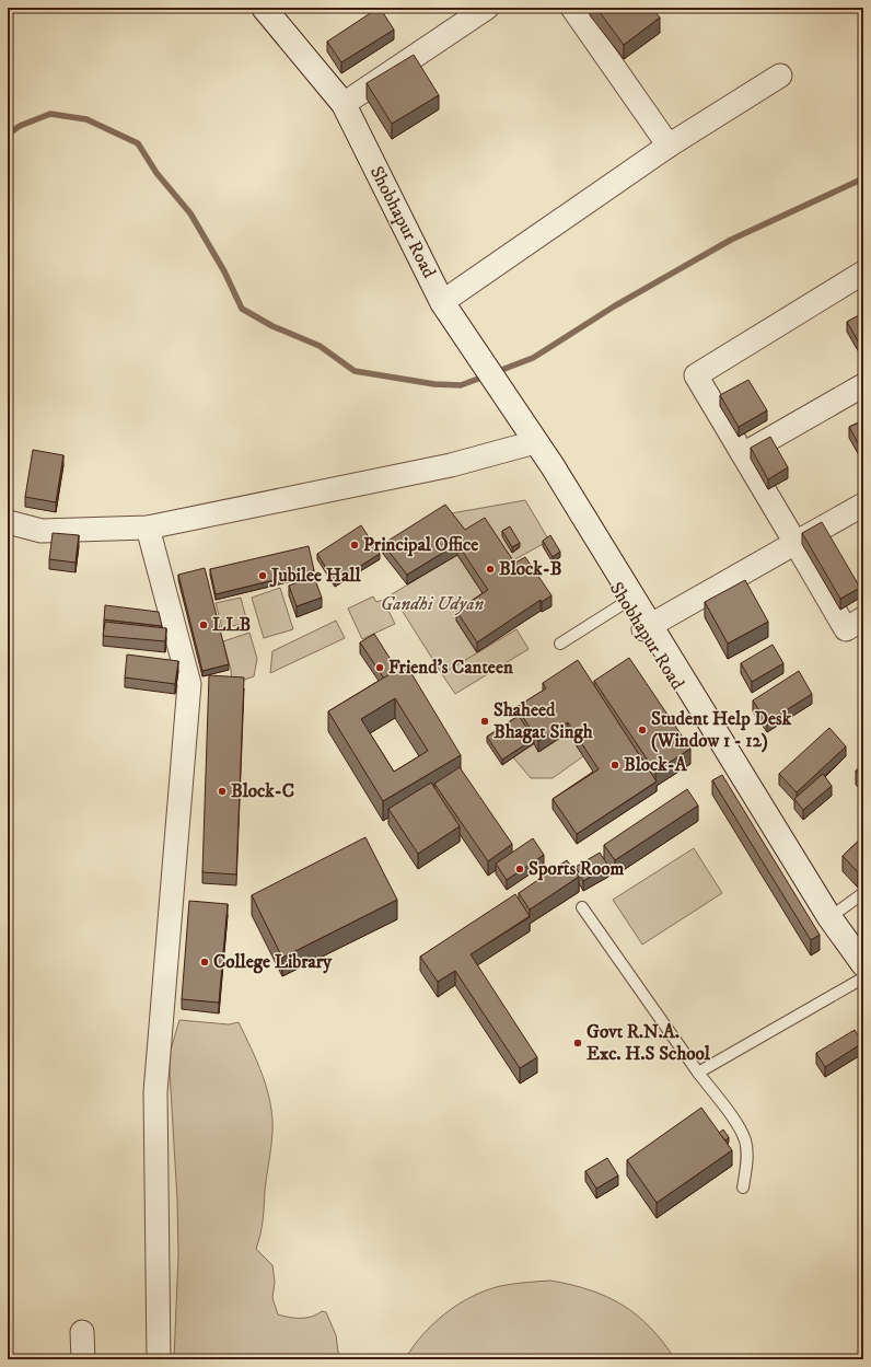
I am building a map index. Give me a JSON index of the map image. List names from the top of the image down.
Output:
{
  "streets": {
    "main road": ["Shobhapur Road"]
  },
  "parks": ["Gandhi Udyan"],
  "places": [
    "Principal Office",
    "Block-B",
    "Jubilee Hall",
    "LLB",
    "Friend's Canteen",
    "Shaheed Bhagat Singh",
    "Student Help Desk (Window 1 - 12)",
    "Block-A",
    "Block-C",
    "Sports Room",
    "College Library",
    "Govt R.N.A. Exc. H.S School"
  ]
}
